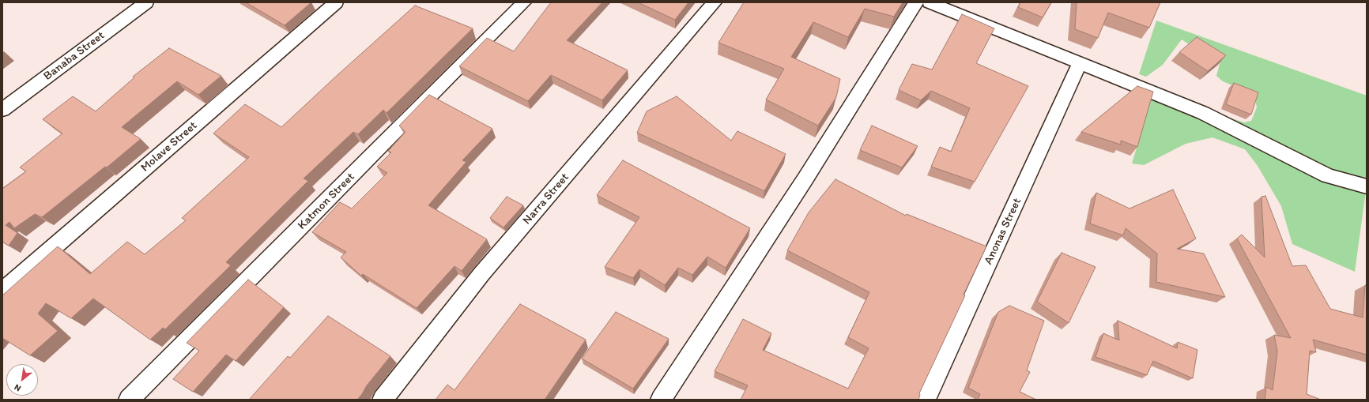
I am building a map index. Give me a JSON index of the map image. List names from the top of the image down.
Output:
{
  "streets": {
    "street": [
      "Banaba Street",
      "Molave Street",
      "Narra Street",
      "Katmon Street",
      "Anonas Street"
    ]
  },
  "north": "bottom left"
}
